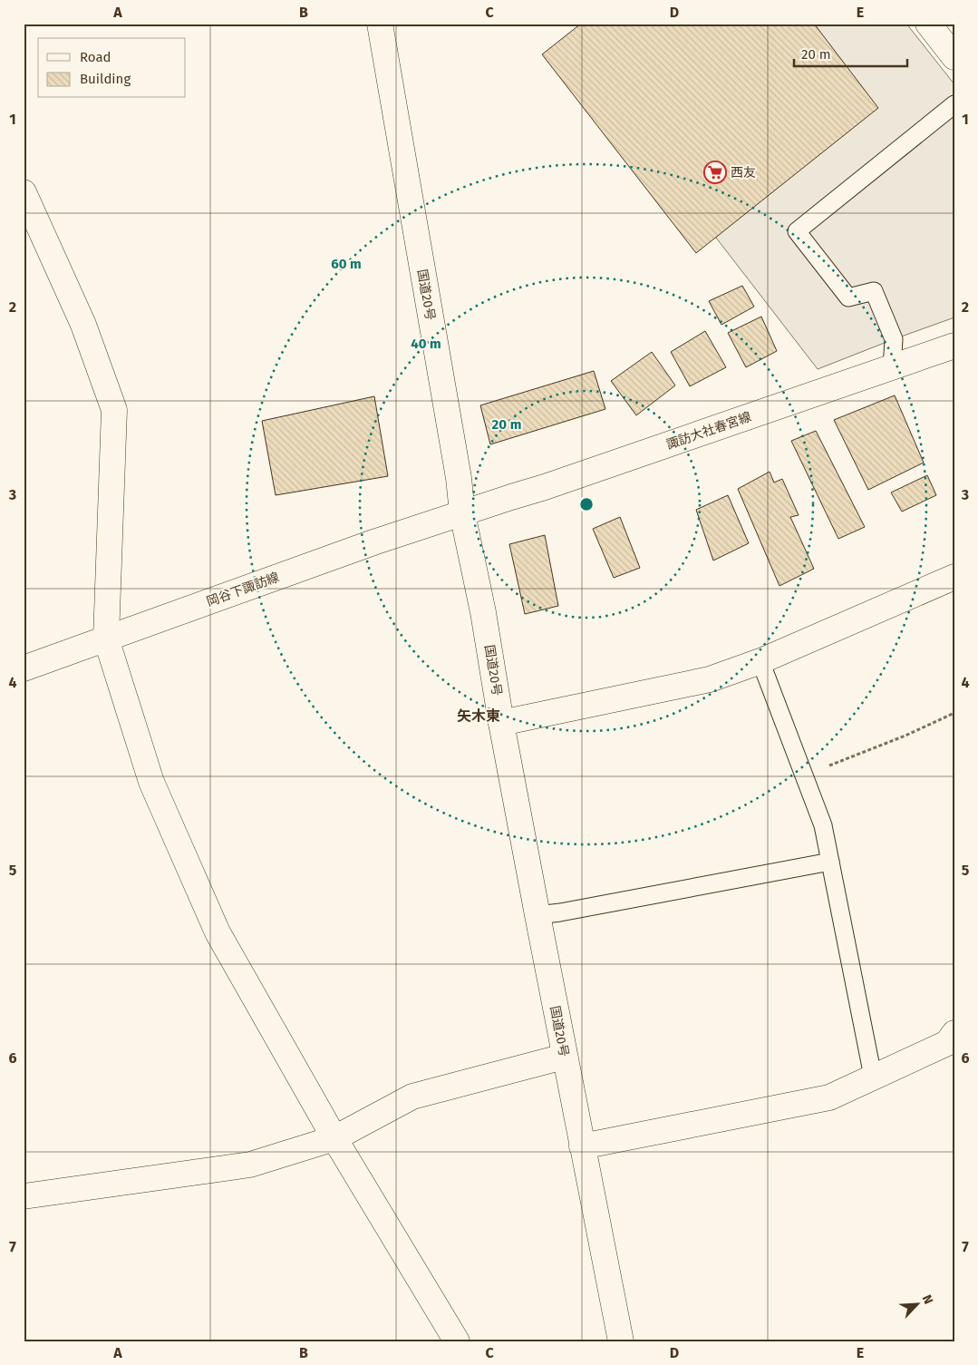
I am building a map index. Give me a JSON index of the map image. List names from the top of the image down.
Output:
{
  "streets": {
    "main road": ["国道20号", "諏訪大社春宮線", "岡谷下諏訪線"]
  },
  "crossings": [
    ["国道20号", "諏訪大社春宮線"],
    ["国道20号", "岡谷下諏訪線"],
    ["諏訪大社春宮線", "岡谷下諏訪線"]
  ],
  "districts": ["矢木東"],
  "places": {
    "supermarket": ["西友"]
  },
  "legend": ["Road", "Building"],
  "scale_bar": "20 m",
  "north": "top right",
  "grid": {
    "columns": [
      "A",
      "B",
      "C",
      "D",
      "E"
    ],
    "rows": [
      "1",
      "2",
      "3",
      "4",
      "5",
      "6",
      "7"
    ]
  },
  "rings": ["60 m", "40 m", "20 m"]
}
